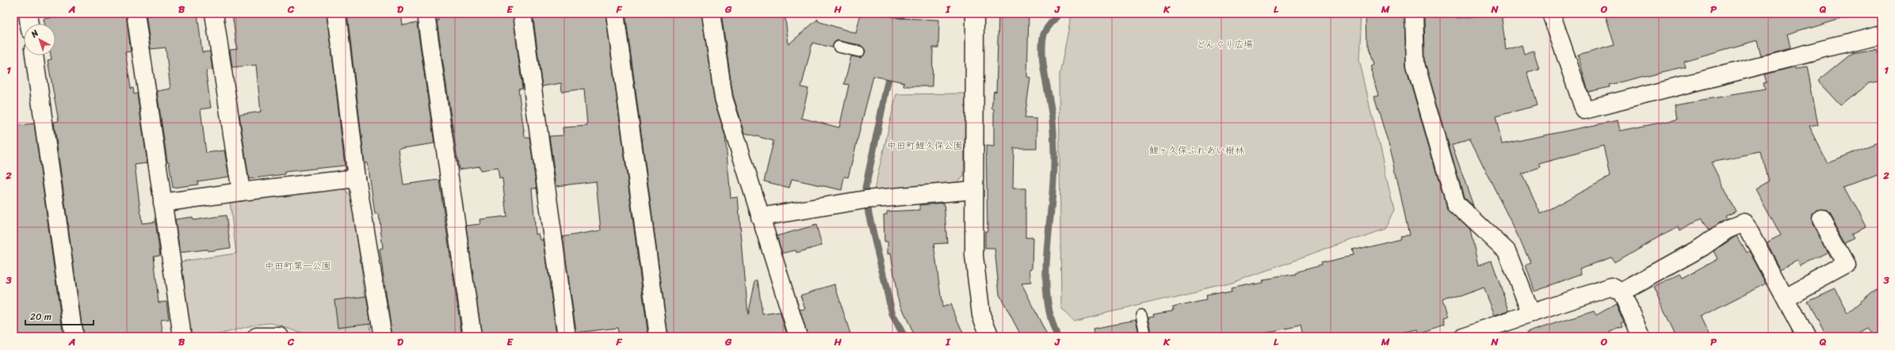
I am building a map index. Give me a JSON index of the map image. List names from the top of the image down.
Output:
{
  "parks": [
    "どんぐり広場",
    "中田町鯉久保公園",
    "鯉ヶ久保ふれあい樹林",
    "中田町第一公園"
  ],
  "scale_bar": "20 m",
  "north": "top left",
  "grid": {
    "columns": [
      "A",
      "B",
      "C",
      "D",
      "E",
      "F",
      "G",
      "H",
      "I",
      "J",
      "K",
      "L",
      "M",
      "N",
      "O",
      "P",
      "Q"
    ],
    "rows": ["1", "2", "3"]
  }
}
